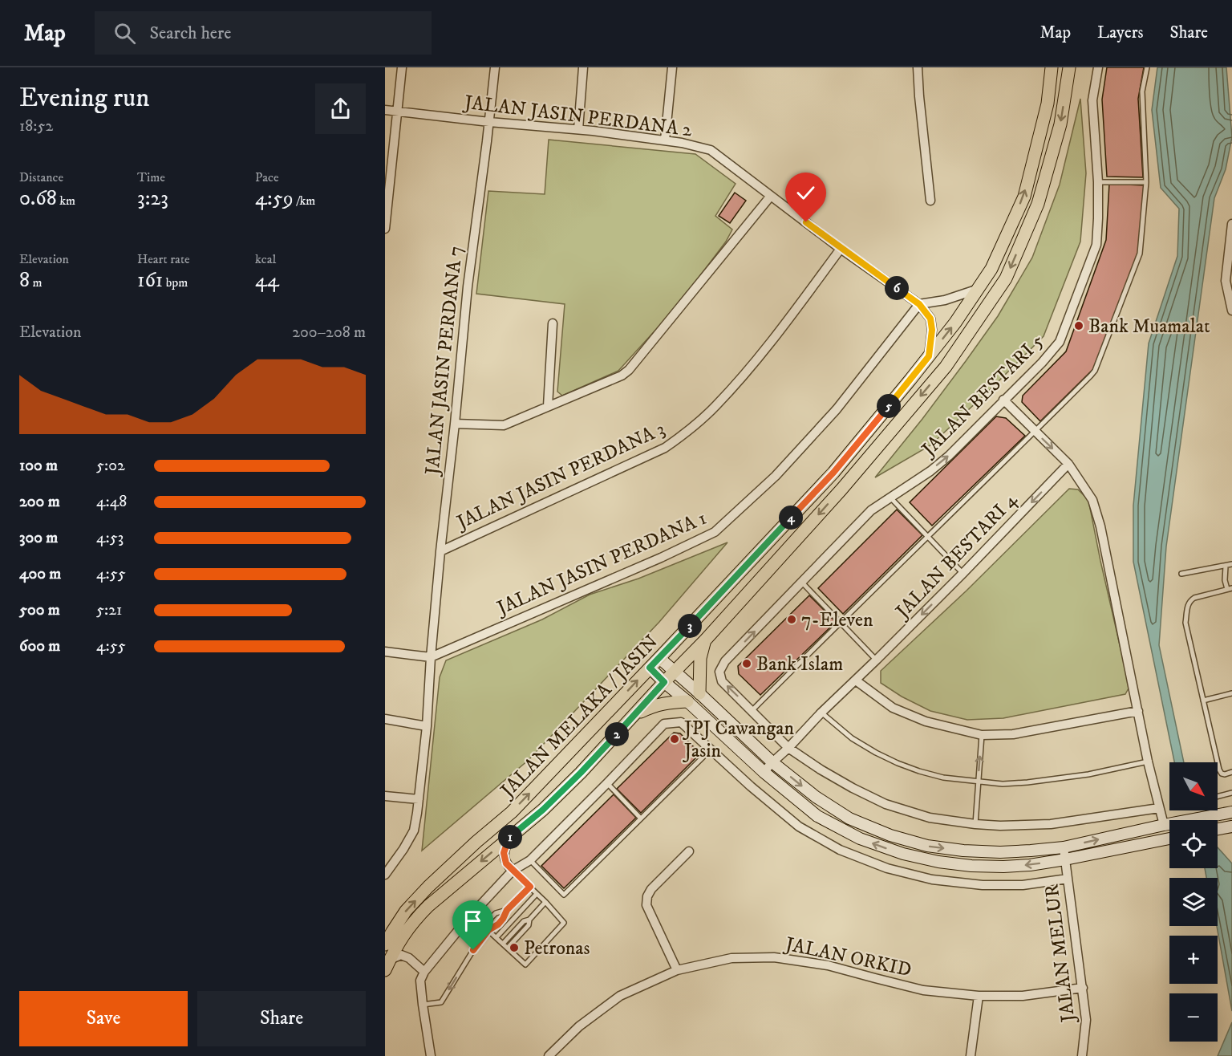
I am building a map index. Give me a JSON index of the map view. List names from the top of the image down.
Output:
{
  "streets": {
    "main road": ["JALAN MELAKA / JASIN"],
    "street": [
      "JALAN JASIN PERDANA 2",
      "JALAN JASIN PERDANA 7",
      "JALAN BESTARI 5",
      "JALAN JASIN PERDANA 3",
      "JALAN BESTARI 4",
      "JALAN JASIN PERDANA 1",
      "JALAN MELUR",
      "JALAN ORKID"
    ]
  },
  "crossings": [
    ["JALAN JASIN PERDANA 2", "JALAN JASIN PERDANA 7"],
    ["JALAN JASIN PERDANA 2", "JALAN JASIN PERDANA 3"],
    ["JALAN JASIN PERDANA 2", "JALAN JASIN PERDANA 1"],
    ["JALAN JASIN PERDANA 7", "JALAN JASIN PERDANA 3"],
    ["JALAN JASIN PERDANA 7", "JALAN JASIN PERDANA 1"],
    ["JALAN BESTARI 5", "JALAN BESTARI 4"],
    ["JALAN MELUR", "JALAN ORKID"]
  ],
  "one_way": ["JALAN BESTARI 4"],
  "places": [
    "Bank Muamalat",
    "7-Eleven",
    "Bank Islam",
    "JPJ Cawangan Jasin",
    "Petronas"
  ],
  "north": "bottom right",
  "page": {
    "header": "Map",
    "search": "Search here",
    "nav": ["Map", "Layers", "Share"],
    "heading": ["Evening run", "18:52"],
    "stats": [
      ["Distance", "0.68 km"],
      ["Time", "3:23"],
      ["Pace", "4:59 /km"],
      ["Elevation", "8 m"],
      ["Heart rate", "161 bpm"],
      ["kcal", "44"]
    ],
    "pins": [
      "6",
      "5",
      "4",
      "3",
      "2",
      "1"
    ],
    "chart": ["Elevation", "200–208 m"],
    "list": [
      {
        "name": "100 m",
        "note": "5:02"
      },
      {
        "name": "200 m",
        "note": "4:48"
      },
      {
        "name": "300 m",
        "note": "4:53"
      },
      {
        "name": "400 m",
        "note": "4:55"
      },
      {
        "name": "500 m",
        "note": "5:21"
      },
      {
        "name": "600 m",
        "note": "4:55"
      }
    ],
    "map_buttons": ["+", "−"],
    "buttons": ["Save", "Share"]
  }
}
